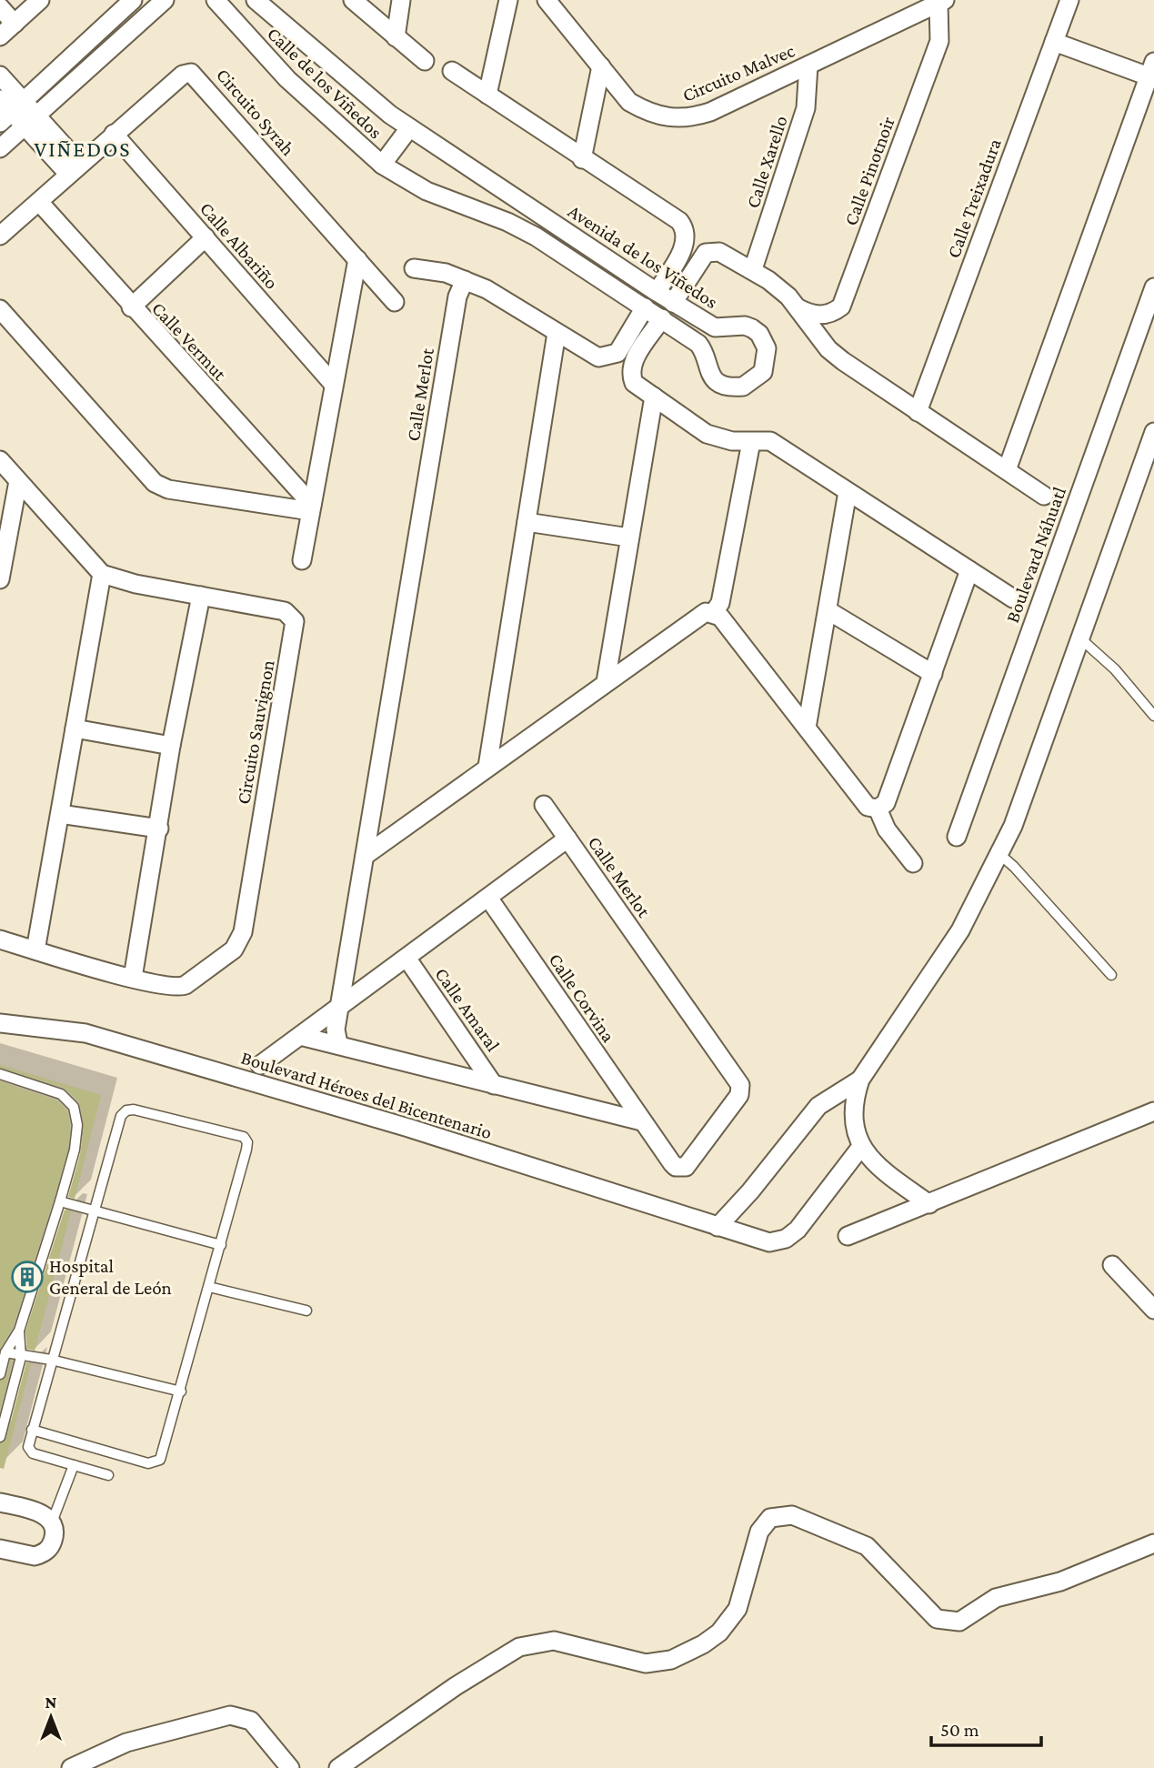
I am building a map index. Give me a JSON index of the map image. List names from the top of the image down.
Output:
{
  "streets": {
    "street": [
      "Circuito Malvec",
      "Calle de los Viñedos",
      "Circuito Syrah",
      "Calle Xarello",
      "Calle Pinotnoir",
      "Calle Treixadura",
      "Calle Albariño",
      "Avenida de los Viñedos",
      "Calle Vermut",
      "Calle Merlot",
      "Boulevard Náhuatl",
      "Circuito Sauvignon",
      "Calle Corvina",
      "Calle Amaral",
      "Boulevard Héroes del Bicentenario"
    ]
  },
  "crossings": [
    ["Circuito Malvec", "Calle Xarello"],
    ["Circuito Malvec", "Calle Pinotnoir"],
    ["Calle de los Viñedos", "Avenida de los Viñedos"],
    ["Circuito Syrah", "Calle Albariño"],
    ["Circuito Syrah", "Calle Vermut"],
    ["Calle Merlot", "Calle Corvina"],
    ["Calle Merlot", "Calle Amaral"]
  ],
  "districts": ["VIÑEDOS"],
  "places": {
    "building": ["Hospital General de León"]
  },
  "scale_bar": "50 m",
  "north": "top"
}
